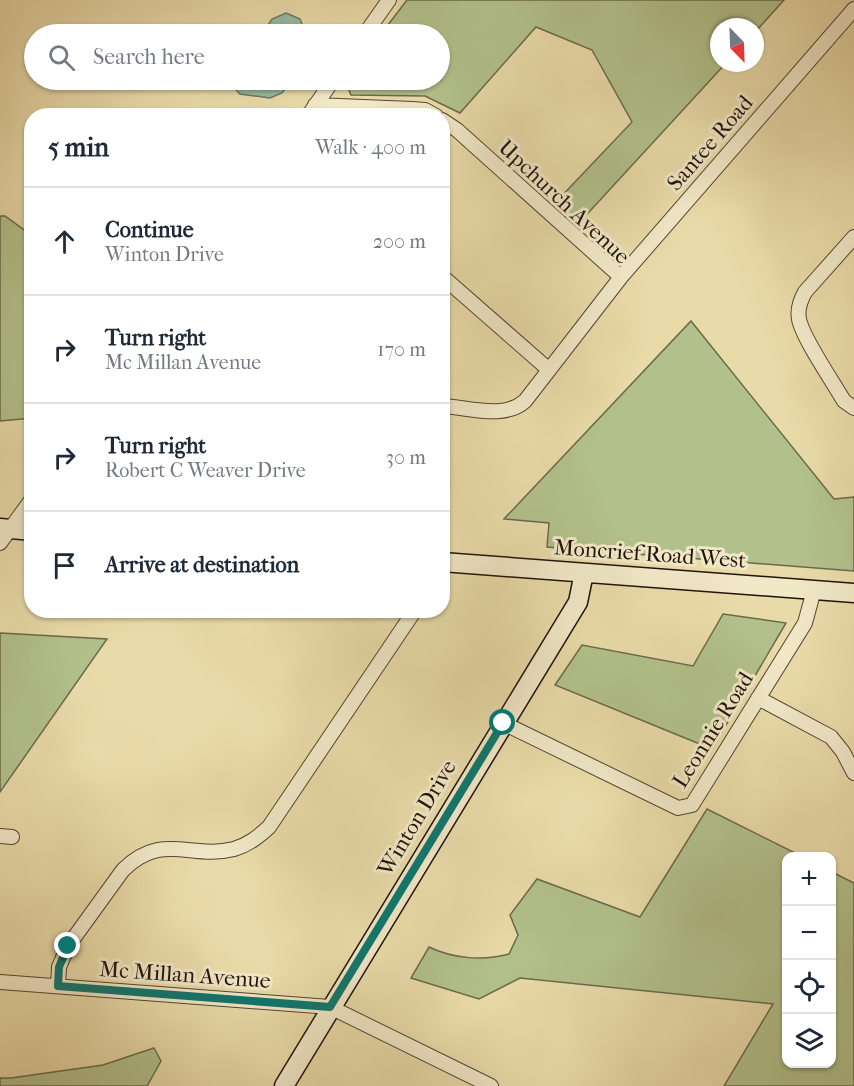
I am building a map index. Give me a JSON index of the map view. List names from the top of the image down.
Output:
{
  "streets": {
    "street": [
      "Santee Road",
      "Upchurch Avenue",
      "Moncrief Road West",
      "Leonnie Road",
      "Winton Drive",
      "Mc Millan Avenue"
    ]
  },
  "crossings": [
    ["Santee Road", "Upchurch Avenue"],
    ["Moncrief Road West", "Leonnie Road"],
    ["Moncrief Road West", "Winton Drive"],
    ["Leonnie Road", "Winton Drive"],
    ["Winton Drive", "Mc Millan Avenue"]
  ],
  "north": "bottom right",
  "page": {
    "search": "Search here",
    "heading": ["5 min", "Walk · 400 m"],
    "list": [
      ["Continue", "Winton Drive", "200 m"],
      ["Turn right", "Mc Millan Avenue", "170 m"],
      ["Turn right", "Robert C Weaver Drive", "30 m"],
      "Arrive at destination"
    ],
    "map_buttons": ["+", "−"]
  }
}
